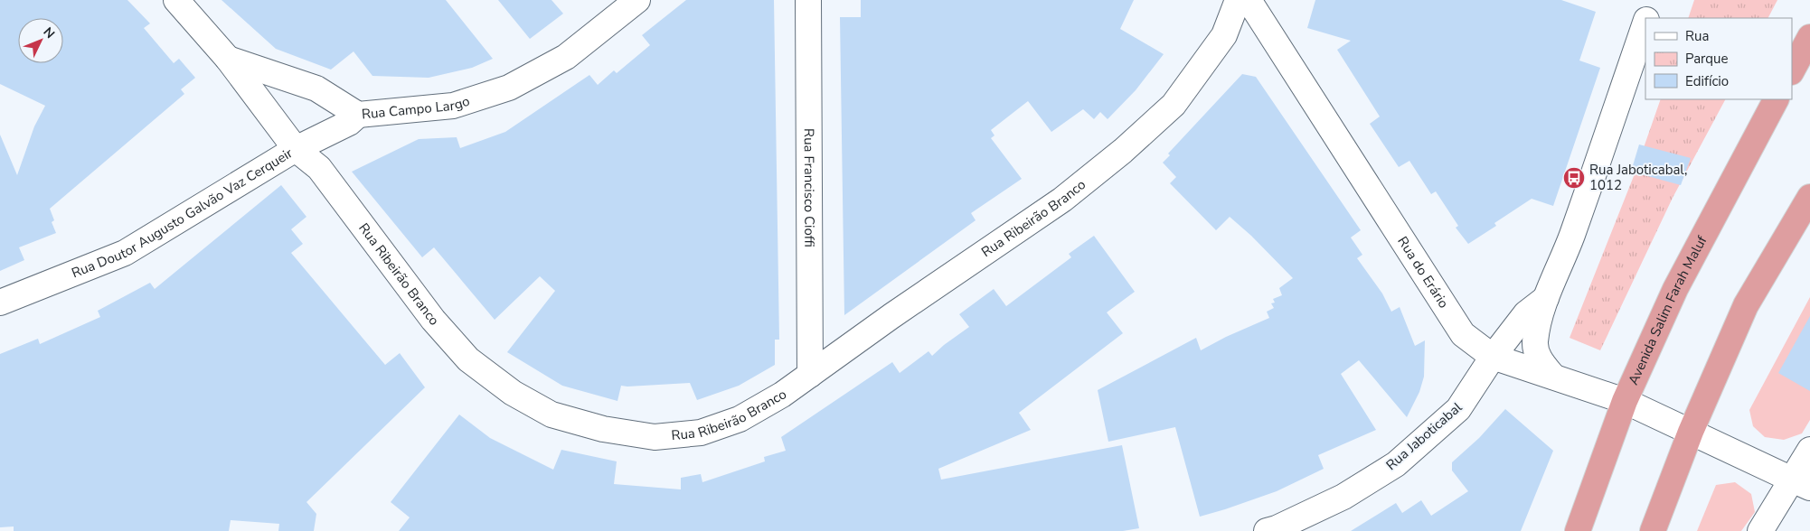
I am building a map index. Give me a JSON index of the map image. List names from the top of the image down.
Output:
{
  "streets": {
    "highway": ["Avenida Salim Farah Maluf"],
    "street": [
      "Rua Campo Largo",
      "Rua Francisco Cioffi",
      "Rua Doutor Augusto Galvão Vaz Cerqueir",
      "Rua Ribeirão Branco",
      "Rua do Erário",
      "Rua Jaboticabal"
    ]
  },
  "crossings": [
    ["Rua Campo Largo", "Rua Doutor Augusto Galvão Vaz Cerqueir"],
    ["Rua Campo Largo", "Rua Ribeirão Branco"],
    ["Rua Francisco Cioffi", "Rua Ribeirão Branco"],
    ["Rua Doutor Augusto Galvão Vaz Cerqueir", "Rua Ribeirão Branco"],
    ["Rua do Erário", "Avenida Salim Farah Maluf"],
    ["Rua do Erário", "Rua Jaboticabal"]
  ],
  "places": {
    "bus stop": ["Rua Jaboticabal, 1012"]
  },
  "legend": ["Rua", "Parque", "Edifício"],
  "north": "top right"
}
